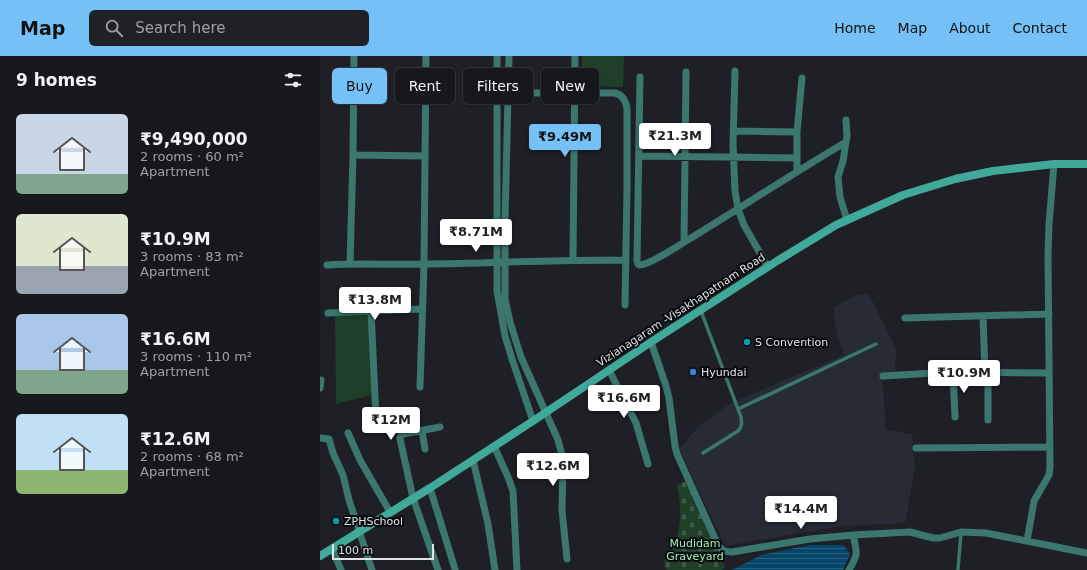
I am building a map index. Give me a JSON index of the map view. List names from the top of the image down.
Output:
{
  "streets": {
    "main road": ["Vizianagaram -Visakhapatnam Road"]
  },
  "parks": ["Mudidam Graveyard"],
  "places": ["S Convention", "Hyundai", "ZPHSchool"],
  "scale_bar": "100 m",
  "page": {
    "header": "Map",
    "search": "Search here",
    "nav": [
      "Home",
      "Map",
      "About",
      "Contact"
    ],
    "heading": "9 homes",
    "chip": [
      "Buy",
      "Rent",
      "Filters",
      "New"
    ],
    "list": [
      {
        "name": "₹9,490,000",
        "note": "2 rooms · 60 m² · Apartment"
      },
      {
        "name": "₹10.9M",
        "note": "3 rooms · 83 m² · Apartment"
      },
      {
        "name": "₹16.6M",
        "note": "3 rooms · 110 m² · Apartment"
      },
      {
        "name": "₹12.6M",
        "note": "2 rooms · 68 m² · Apartment"
      }
    ],
    "price": [
      "₹21.3M",
      "₹9.49M",
      "₹8.71M",
      "₹13.8M",
      "₹10.9M",
      "₹16.6M",
      "₹12M",
      "₹12.6M",
      "₹14.4M"
    ],
    "scale": "100 m"
  }
}
